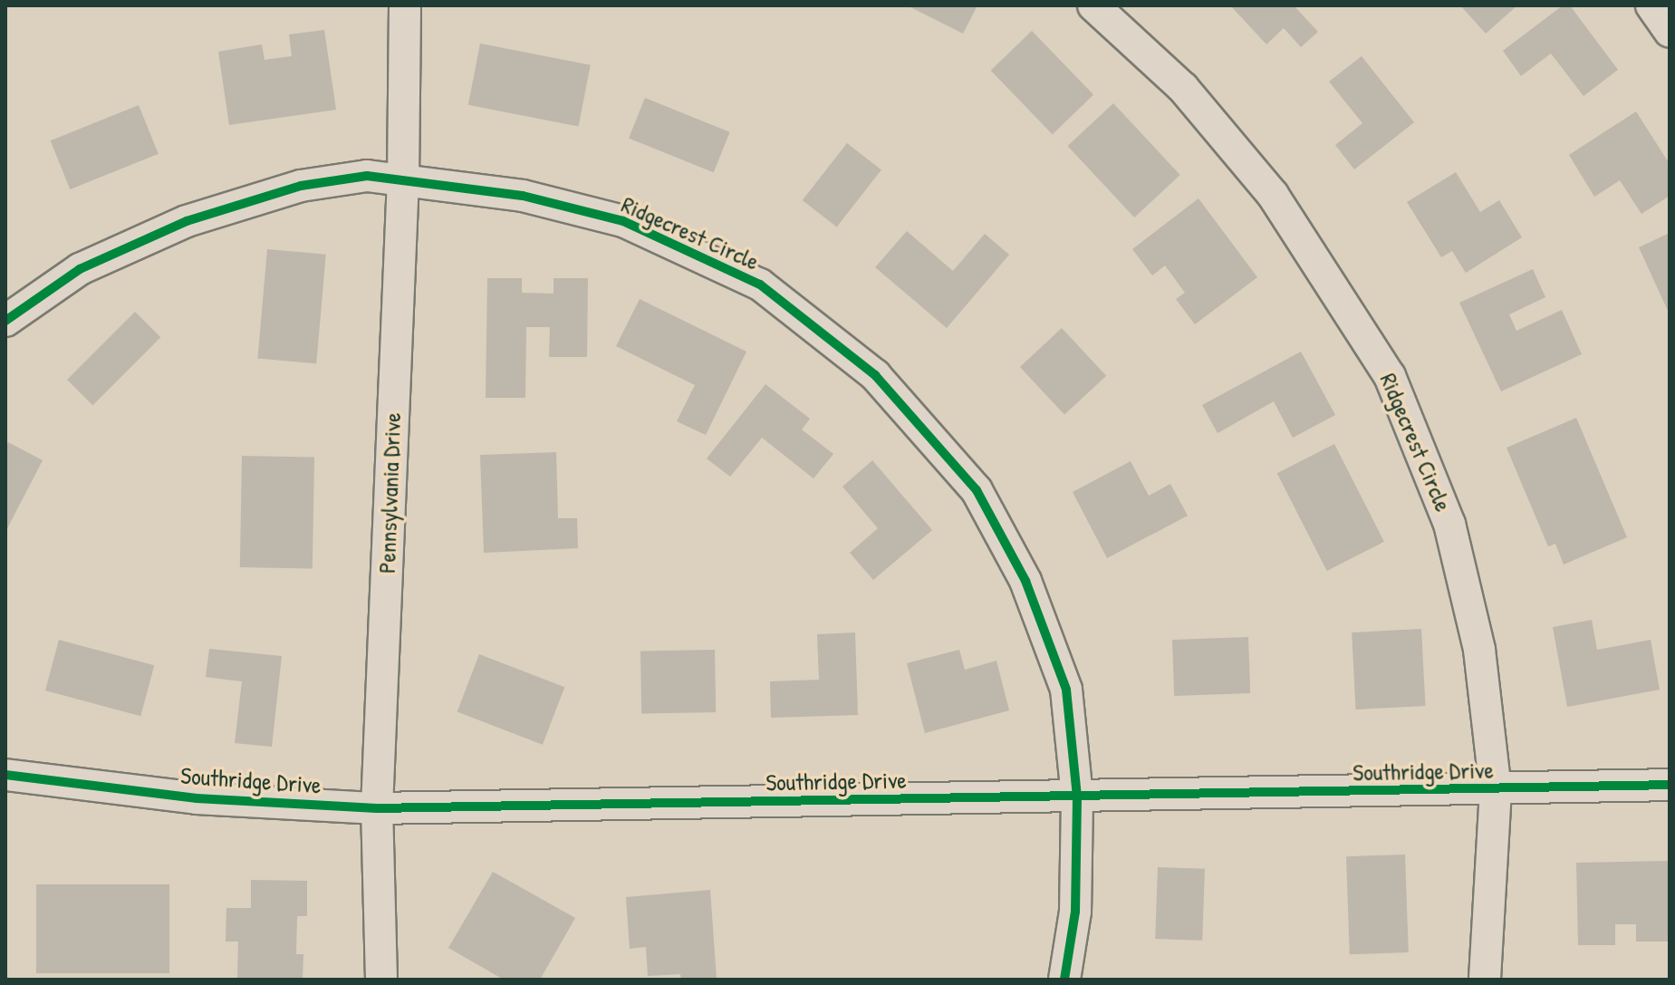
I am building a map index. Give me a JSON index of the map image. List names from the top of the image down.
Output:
{
  "streets": {
    "street": ["Ridgecrest Circle", "Pennsylvania Drive", "Southridge Drive"]
  },
  "crossings": [
    ["Ridgecrest Circle", "Pennsylvania Drive"],
    ["Ridgecrest Circle", "Southridge Drive"],
    ["Pennsylvania Drive", "Southridge Drive"]
  ]
}
